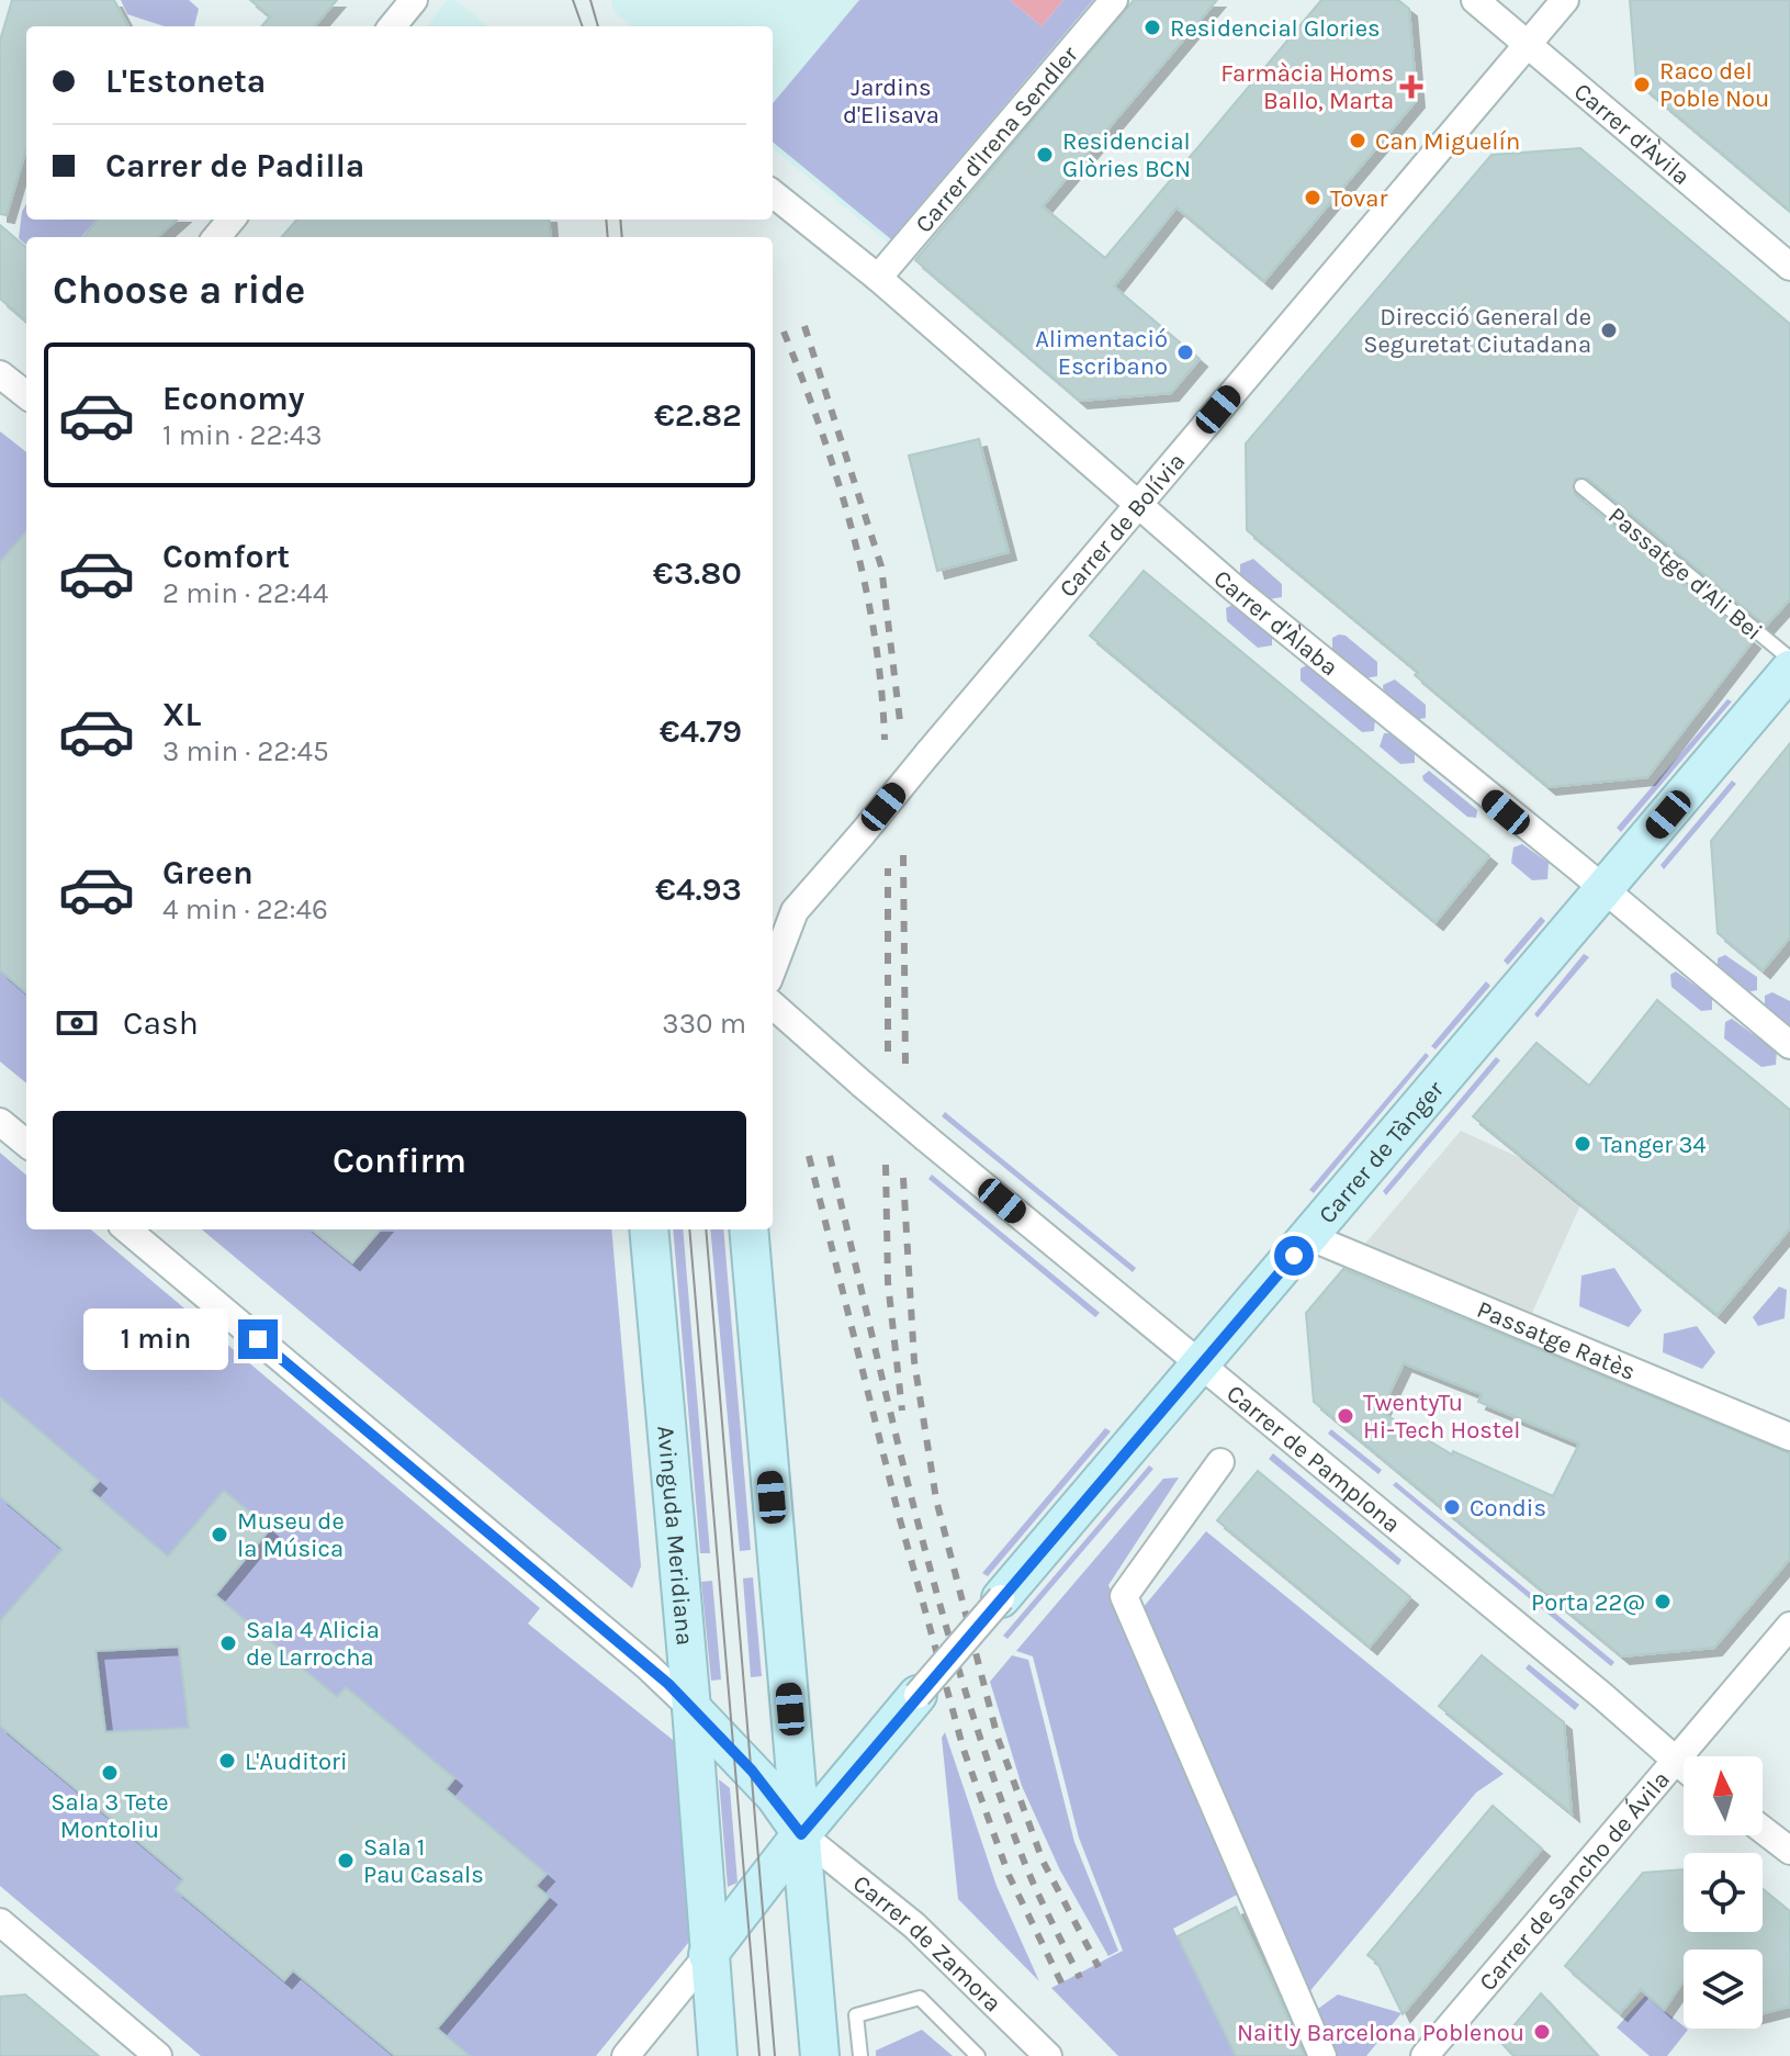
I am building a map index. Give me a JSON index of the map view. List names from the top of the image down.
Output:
{
  "streets": {
    "street": [
      "Carrer d'Àvila",
      "Carrer d'Irena Sendler",
      "Carrer de Bolívia",
      "Carrer d'Àlaba",
      "Carrer de Tànger",
      "Passatge Ratès",
      "Carrer de Pamplona",
      "Avinguda Meridiana",
      "Carrer de Sancho de Ávila",
      "Carrer de Zamora"
    ],
    "lane": ["Passatge d'Ali Bei"]
  },
  "crossings": [
    ["Carrer d'Àvila", "Carrer de Bolívia"],
    ["Carrer d'Irena Sendler", "Carrer d'Àlaba"],
    ["Carrer de Bolívia", "Carrer d'Àlaba"],
    ["Carrer d'Àlaba", "Carrer de Tànger"],
    ["Carrer de Tànger", "Carrer de Pamplona"],
    ["Carrer de Tànger", "Avinguda Meridiana"],
    ["Carrer de Tànger", "Carrer de Zamora"],
    ["Carrer de Pamplona", "Carrer de Sancho de Ávila"]
  ],
  "parks": ["Jardins d'Elisava"],
  "places": {
    "other": [
      "Residencial Glories",
      "Raco del Poble Nou",
      "Can Miguelín",
      "Residencial Glòries BCN",
      "Tovar",
      "Direcció General de Seguretat Ciutadana",
      "Alimentació Escribano",
      "Tanger 34",
      "TwentyTu Hi-Tech Hostel",
      "Condis",
      "Museu de la Música",
      "Porta 22@",
      "Sala 4 Alicia de Larrocha",
      "L'Auditori",
      "Sala 3 Tete Montoliu",
      "Sala 1 Pau Casals",
      "Naitly Barcelona Poblenou"
    ],
    "health": ["Farmàcia Homs Ballo, Marta"]
  },
  "north": "top",
  "page": {
    "banner": ["L'Estoneta", "Carrer de Padilla"],
    "heading": "Choose a ride",
    "list": [
      {
        "name": "Economy",
        "note": "1 min · 22:43",
        "value": "€2.82"
      },
      {
        "name": "Comfort",
        "note": "2 min · 22:44",
        "value": "€3.80"
      },
      {
        "name": "XL",
        "note": "3 min · 22:45",
        "value": "€4.79"
      },
      {
        "name": "Green",
        "note": "4 min · 22:46",
        "value": "€4.93"
      }
    ],
    "pay": ["Cash", "330 m"],
    "buttons": "Confirm",
    "bubble": "1 min"
  }
}
